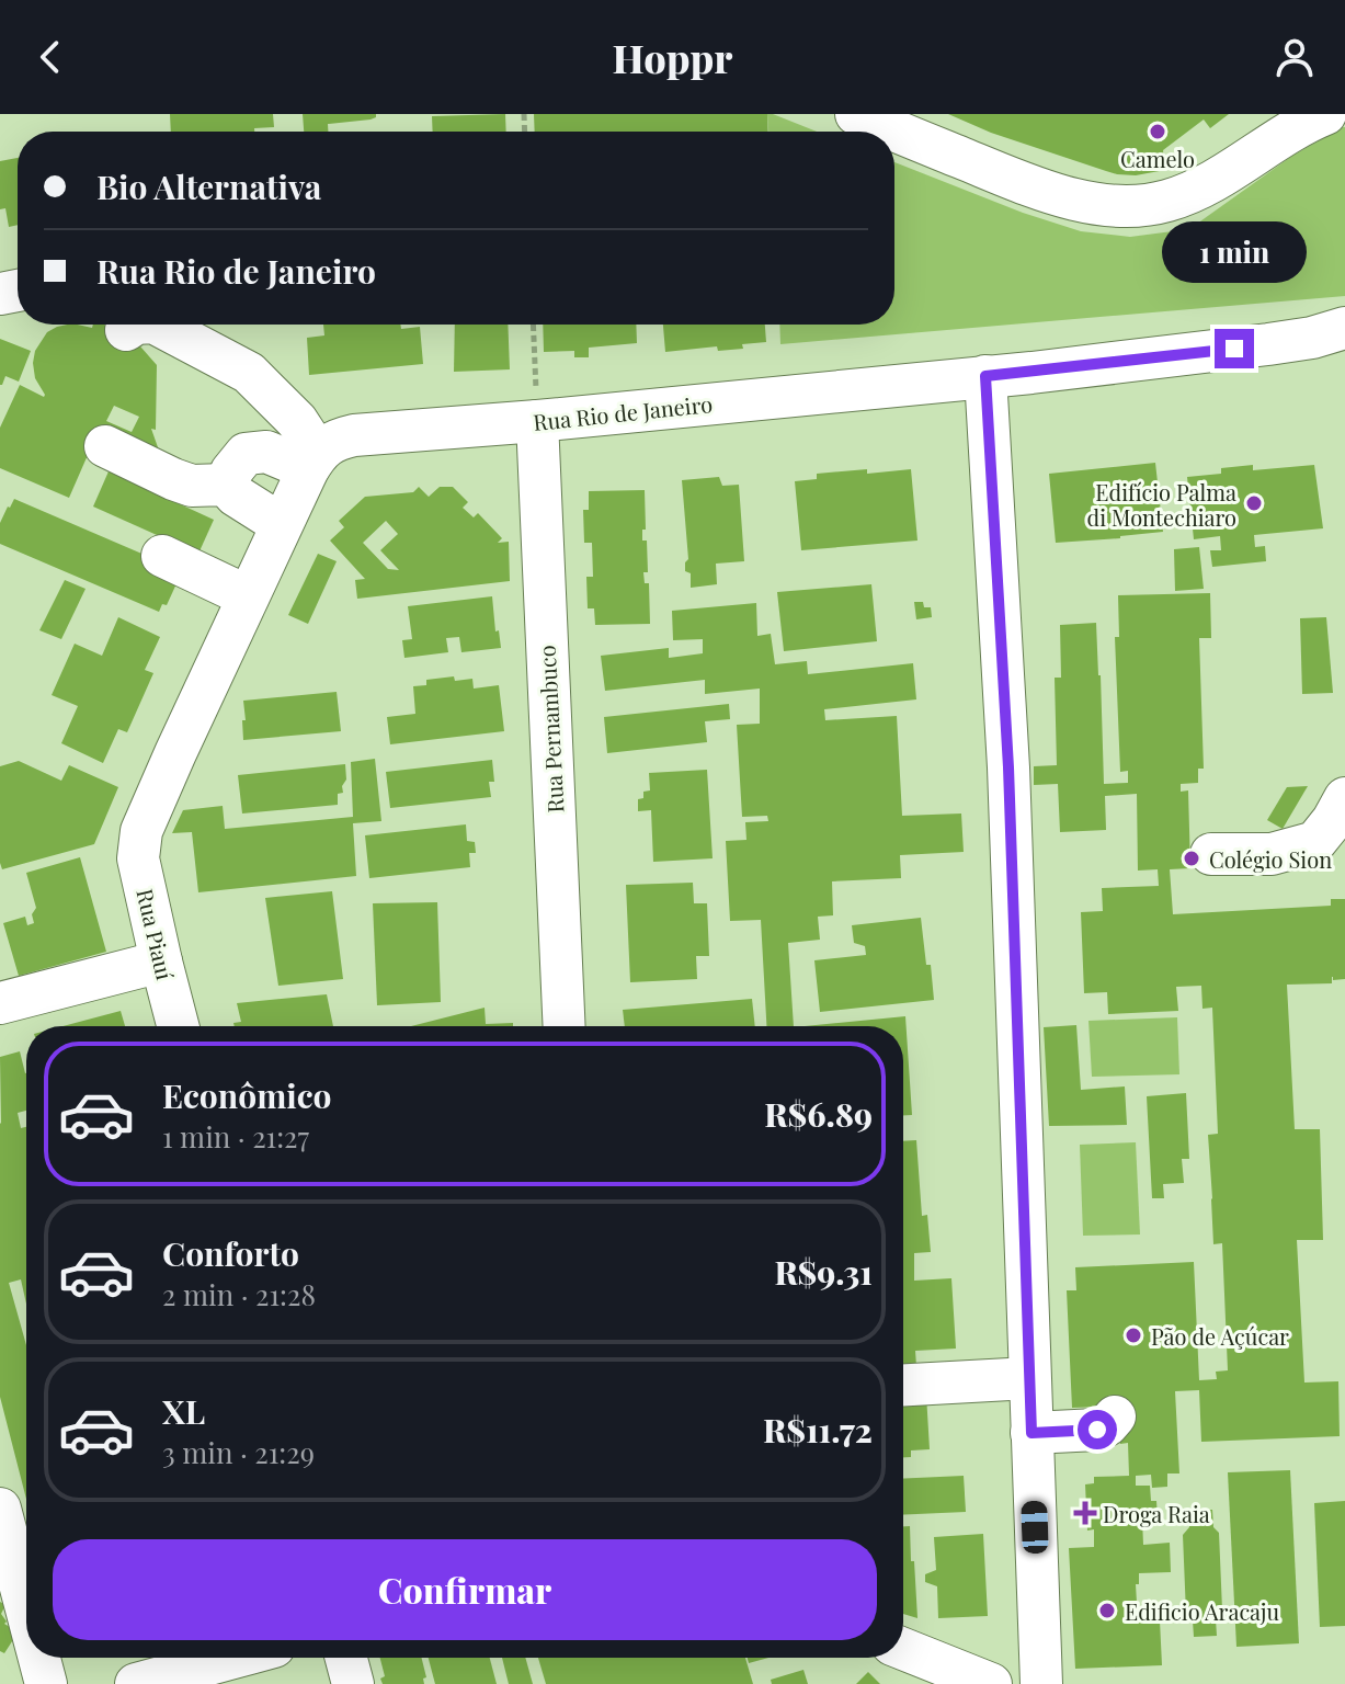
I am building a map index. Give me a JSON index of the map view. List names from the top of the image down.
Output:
{
  "streets": {
    "street": ["Rua Rio de Janeiro", "Rua Pernambuco", "Rua Piauí"]
  },
  "crossings": [
    ["Rua Rio de Janeiro", "Rua Pernambuco"]
  ],
  "places": {
    "other": [
      "Camelo",
      "Edifício Palma di Montechiaro",
      "Colégio Sion",
      "Pão de Açúcar",
      "Edificio Aracaju"
    ],
    "health": ["Droga Raia"]
  },
  "page": {
    "header": "Hoppr",
    "banner": ["Bio Alternativa", "Rua Rio de Janeiro"],
    "bubble": "1 min",
    "list": [
      {
        "name": "Econômico",
        "note": "1 min · 21:27",
        "value": "R$6.89"
      },
      {
        "name": "Conforto",
        "note": "2 min · 21:28",
        "value": "R$9.31"
      },
      {
        "name": "XL",
        "note": "3 min · 21:29",
        "value": "R$11.72"
      }
    ],
    "buttons": "Confirmar"
  }
}
